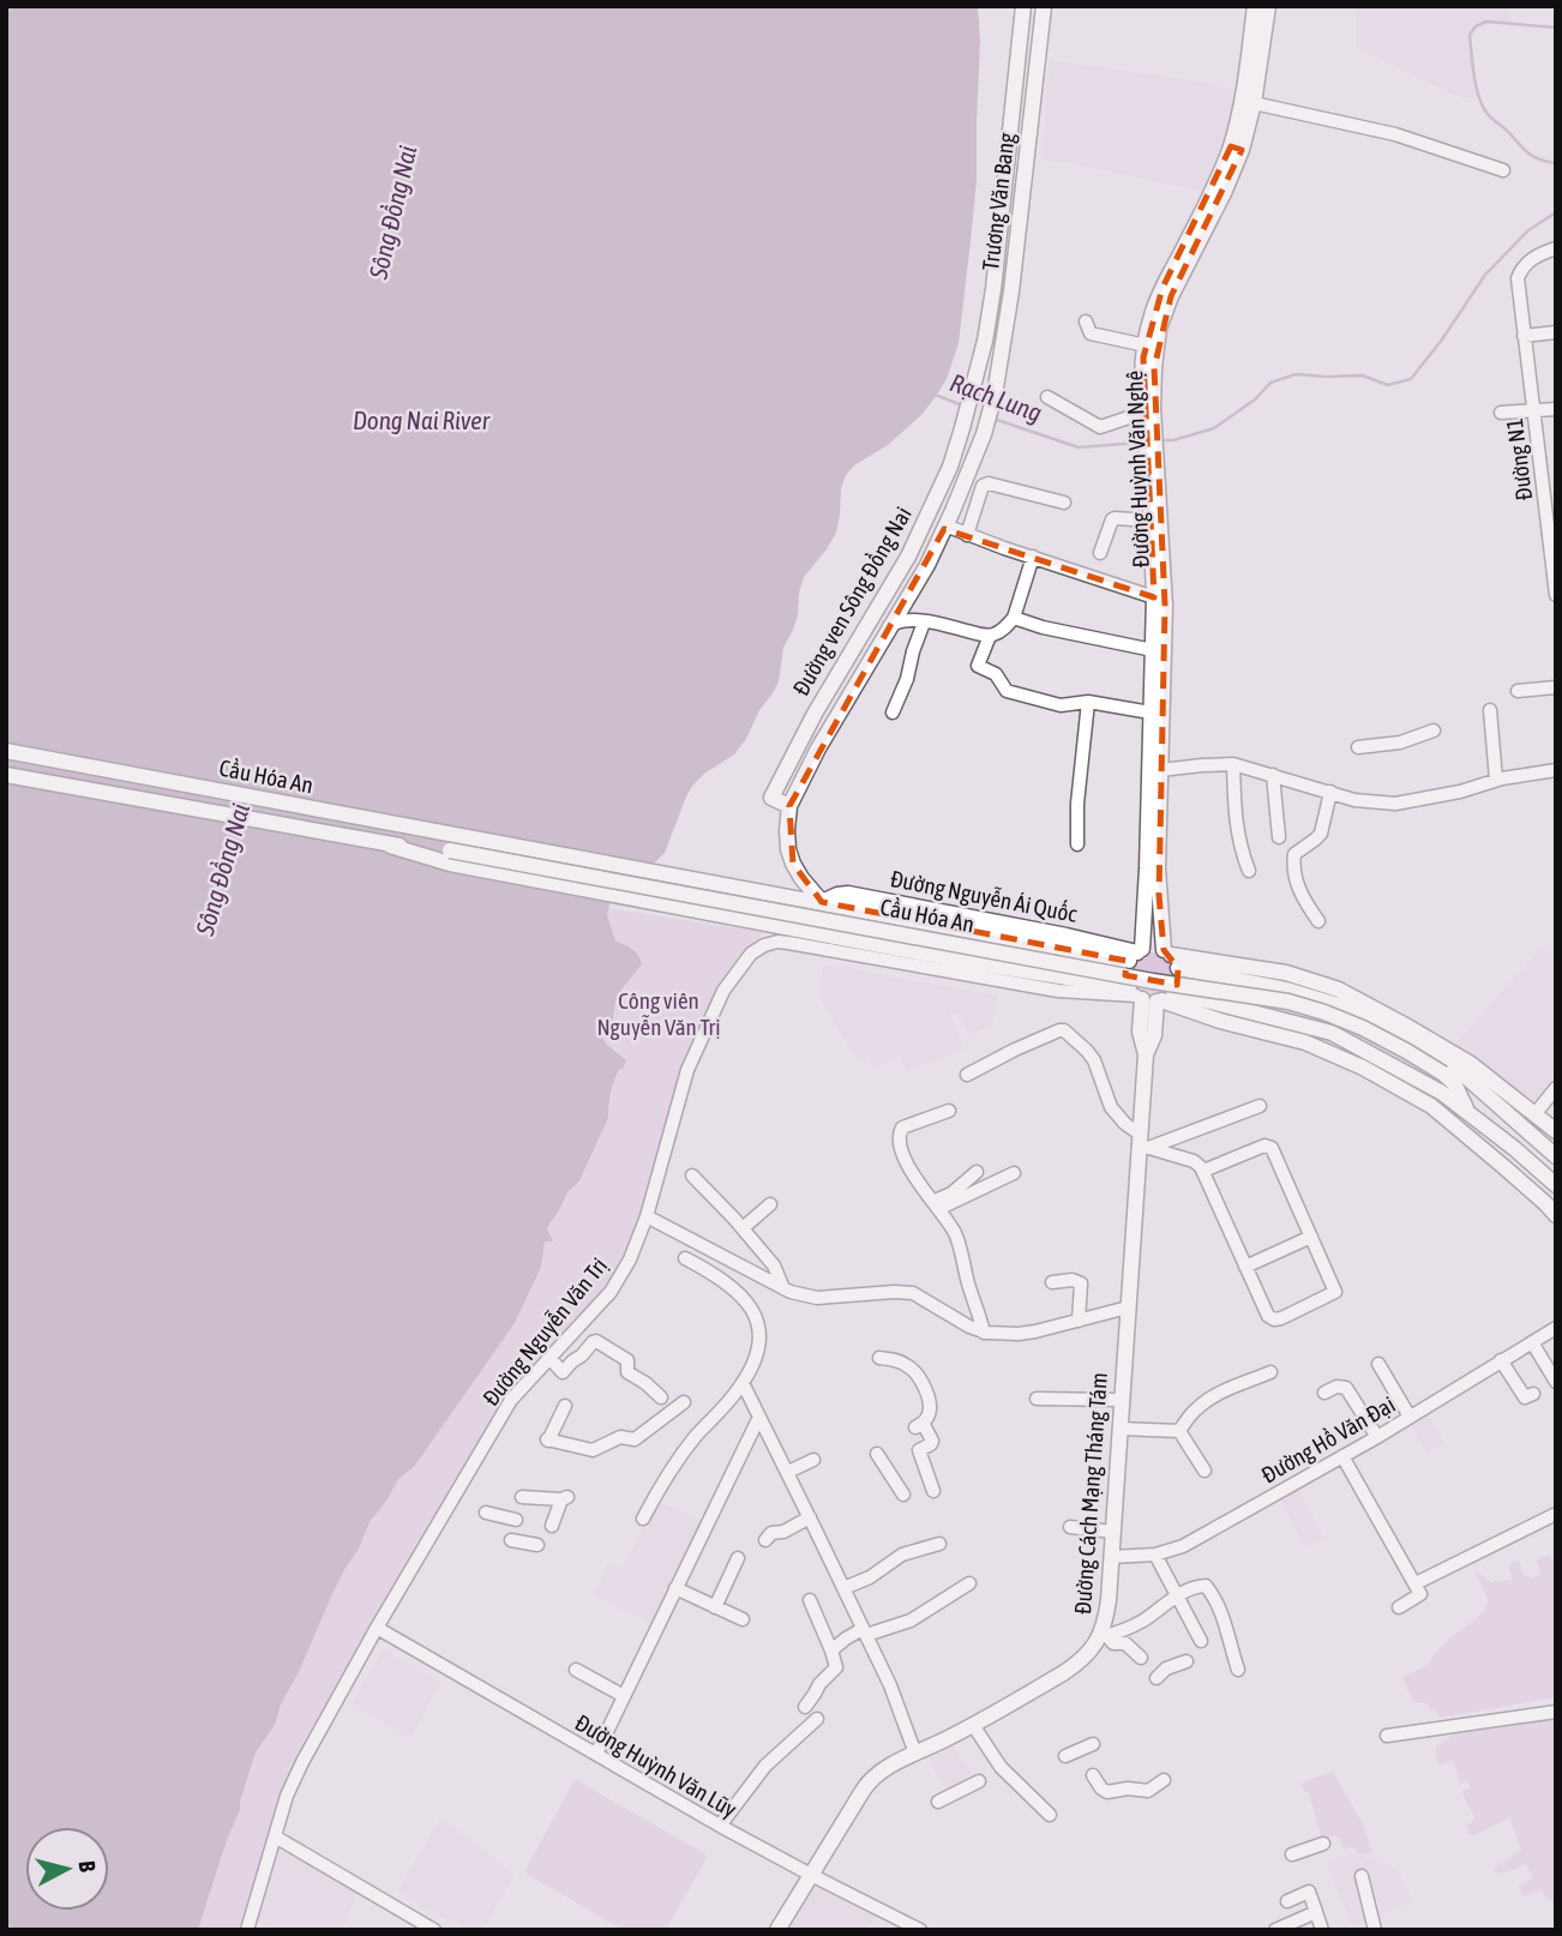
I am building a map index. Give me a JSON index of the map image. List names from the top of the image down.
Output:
{
  "streets": {
    "main road": [
      "Trương Văn Bang",
      "Đường Huỳnh Văn Nghệ",
      "Đường ven Sông Đồng Nai",
      "Cầu Hóa An",
      "Đường Nguyễn Ái Quốc",
      "Đường Cách Mạng Tháng Tám"
    ],
    "street": [
      "Đường N1",
      "Đường Nguyễn Văn Trị",
      "Đường Hồ Văn Đại",
      "Đường Huỳnh Văn Lũy"
    ]
  },
  "crossings": [
    ["Đường Huỳnh Văn Nghệ", "Đường Nguyễn Ái Quốc"],
    ["Đường Huỳnh Văn Nghệ", "Đường Cách Mạng Tháng Tám"],
    ["Cầu Hóa An", "Đường Nguyễn Ái Quốc"],
    ["Đường Nguyễn Ái Quốc", "Đường Cách Mạng Tháng Tám"],
    ["Đường Nguyễn Văn Trị", "Đường Huỳnh Văn Lũy"],
    ["Đường Hồ Văn Đại", "Đường Cách Mạng Tháng Tám"],
    ["Đường Cách Mạng Tháng Tám", "Đường Huỳnh Văn Lũy"]
  ],
  "water": ["Sông Đồng Nai", "Rạch Lung", "Dong Nai River"],
  "parks": ["Công viên Nguyễn Văn Trị"],
  "north": "right"
}
